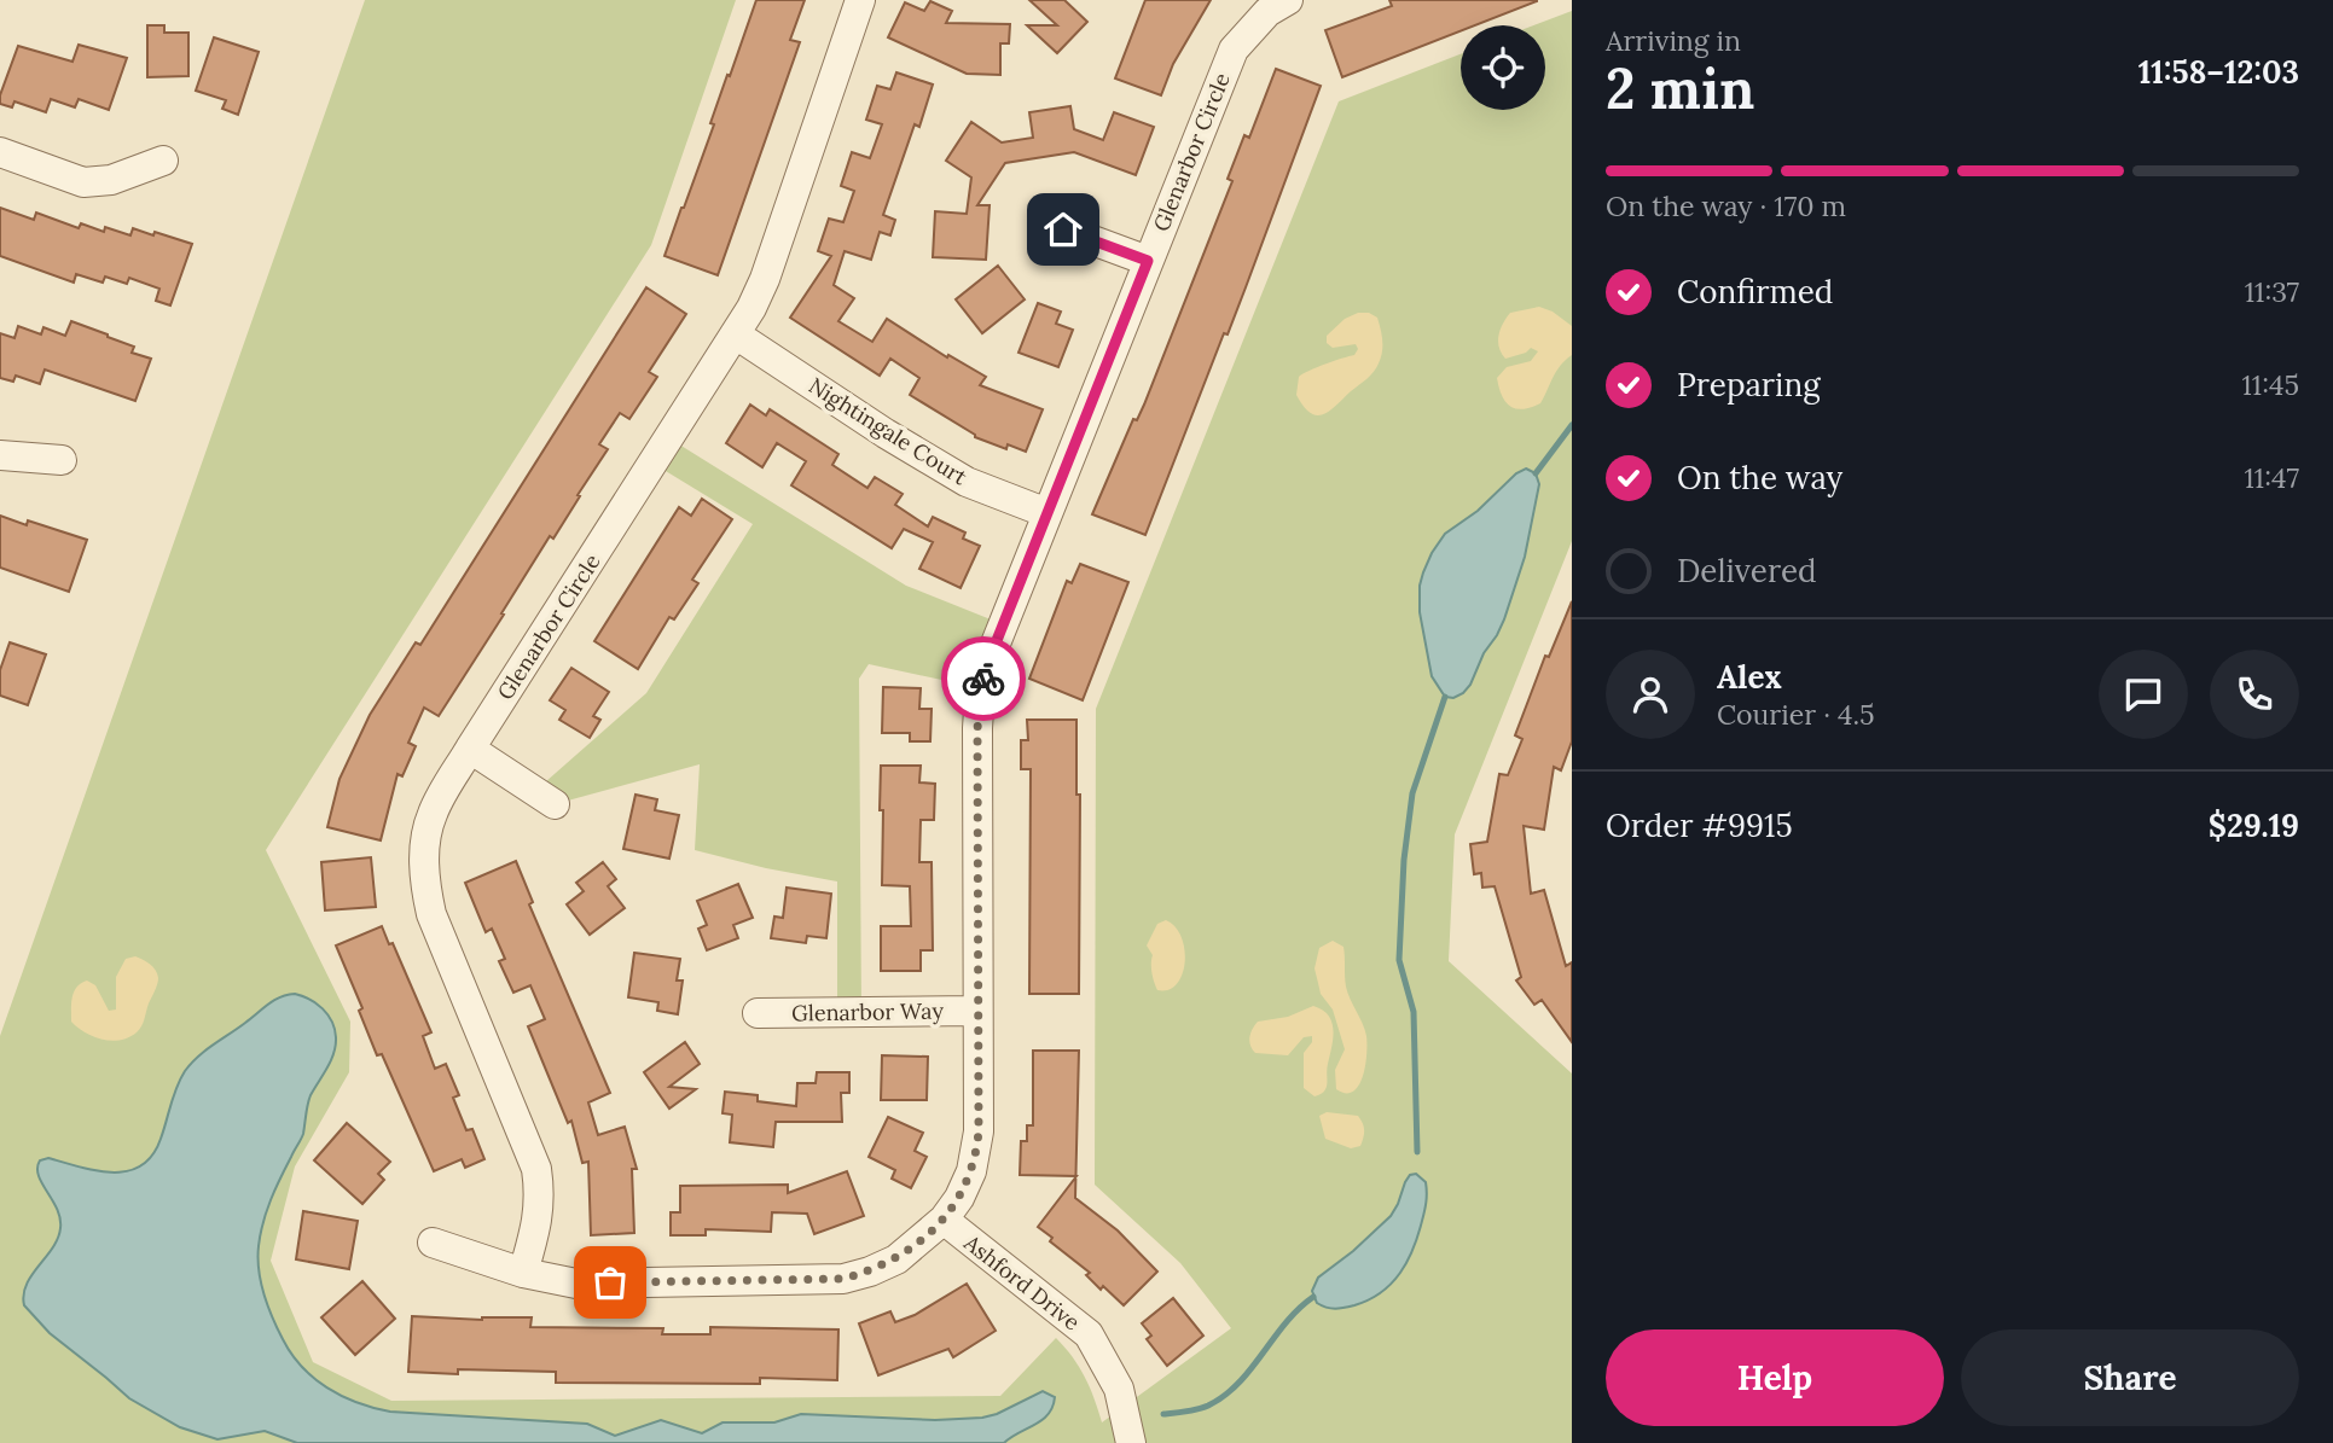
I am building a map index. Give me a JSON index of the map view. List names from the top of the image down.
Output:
{
  "streets": {
    "street": [
      "Glenarbor Circle",
      "Nightingale Court",
      "Glenarbor Way",
      "Ashford Drive"
    ]
  },
  "crossings": [
    ["Glenarbor Circle", "Nightingale Court"],
    ["Glenarbor Circle", "Glenarbor Way"],
    ["Glenarbor Circle", "Ashford Drive"]
  ],
  "page": {
    "heading": ["2 min", "Arriving in", "11:58–12:03"],
    "panel": [
      "Alex",
      "Courier · 4.5",
      "Order #9915",
      "$29.19"
    ],
    "bar": "On the way · 170 m",
    "list": [
      ["Confirmed", "11:37"],
      ["Preparing", "11:45"],
      ["On the way", "11:47"],
      "Delivered"
    ],
    "buttons": ["Help", "Share"]
  }
}
